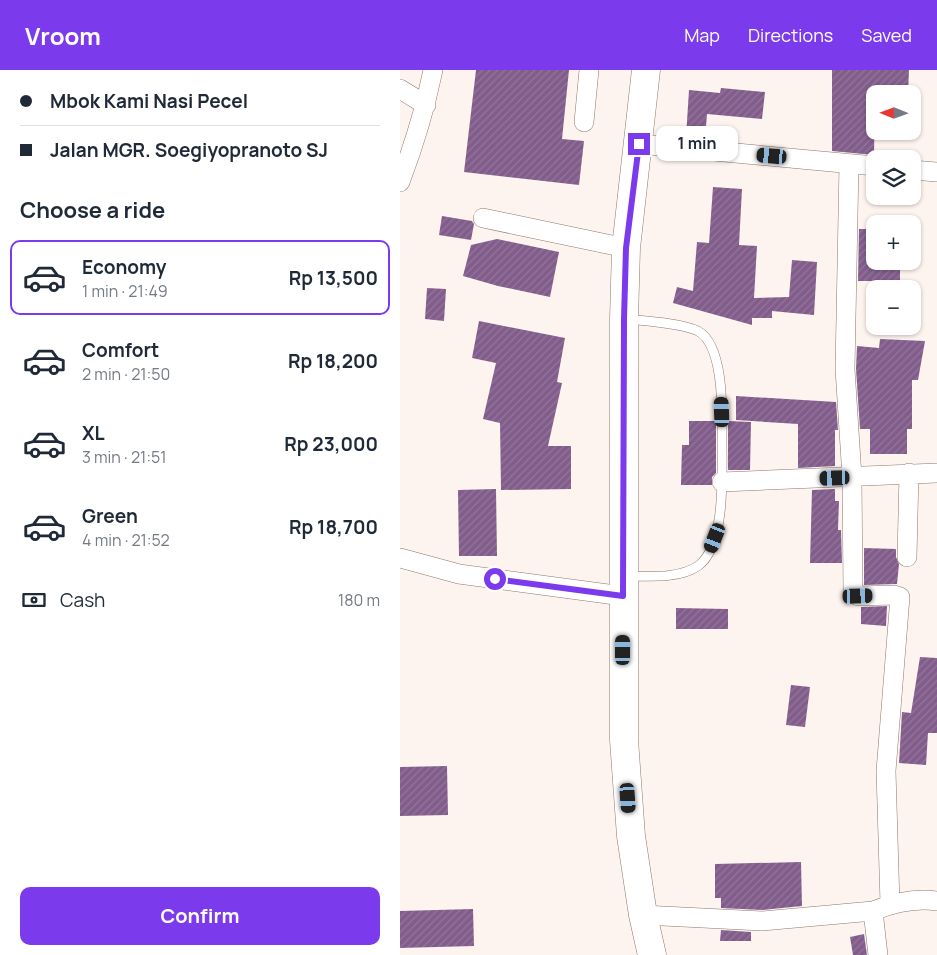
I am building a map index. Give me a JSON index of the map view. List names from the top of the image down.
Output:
{
  "north": "left",
  "page": {
    "header": "Vroom",
    "nav": ["Map", "Directions", "Saved"],
    "banner": ["Mbok Kami Nasi Pecel", "Jalan MGR. Soegiyopranoto SJ"],
    "map_buttons": ["+", "−"],
    "bubble": "1 min",
    "heading": "Choose a ride",
    "list": [
      {
        "name": "Economy",
        "note": "1 min · 21:49",
        "value": "Rp 13,500"
      },
      {
        "name": "Comfort",
        "note": "2 min · 21:50",
        "value": "Rp 18,200"
      },
      {
        "name": "XL",
        "note": "3 min · 21:51",
        "value": "Rp 23,000"
      },
      {
        "name": "Green",
        "note": "4 min · 21:52",
        "value": "Rp 18,700"
      }
    ],
    "pay": ["Cash", "180 m"],
    "buttons": "Confirm"
  }
}
